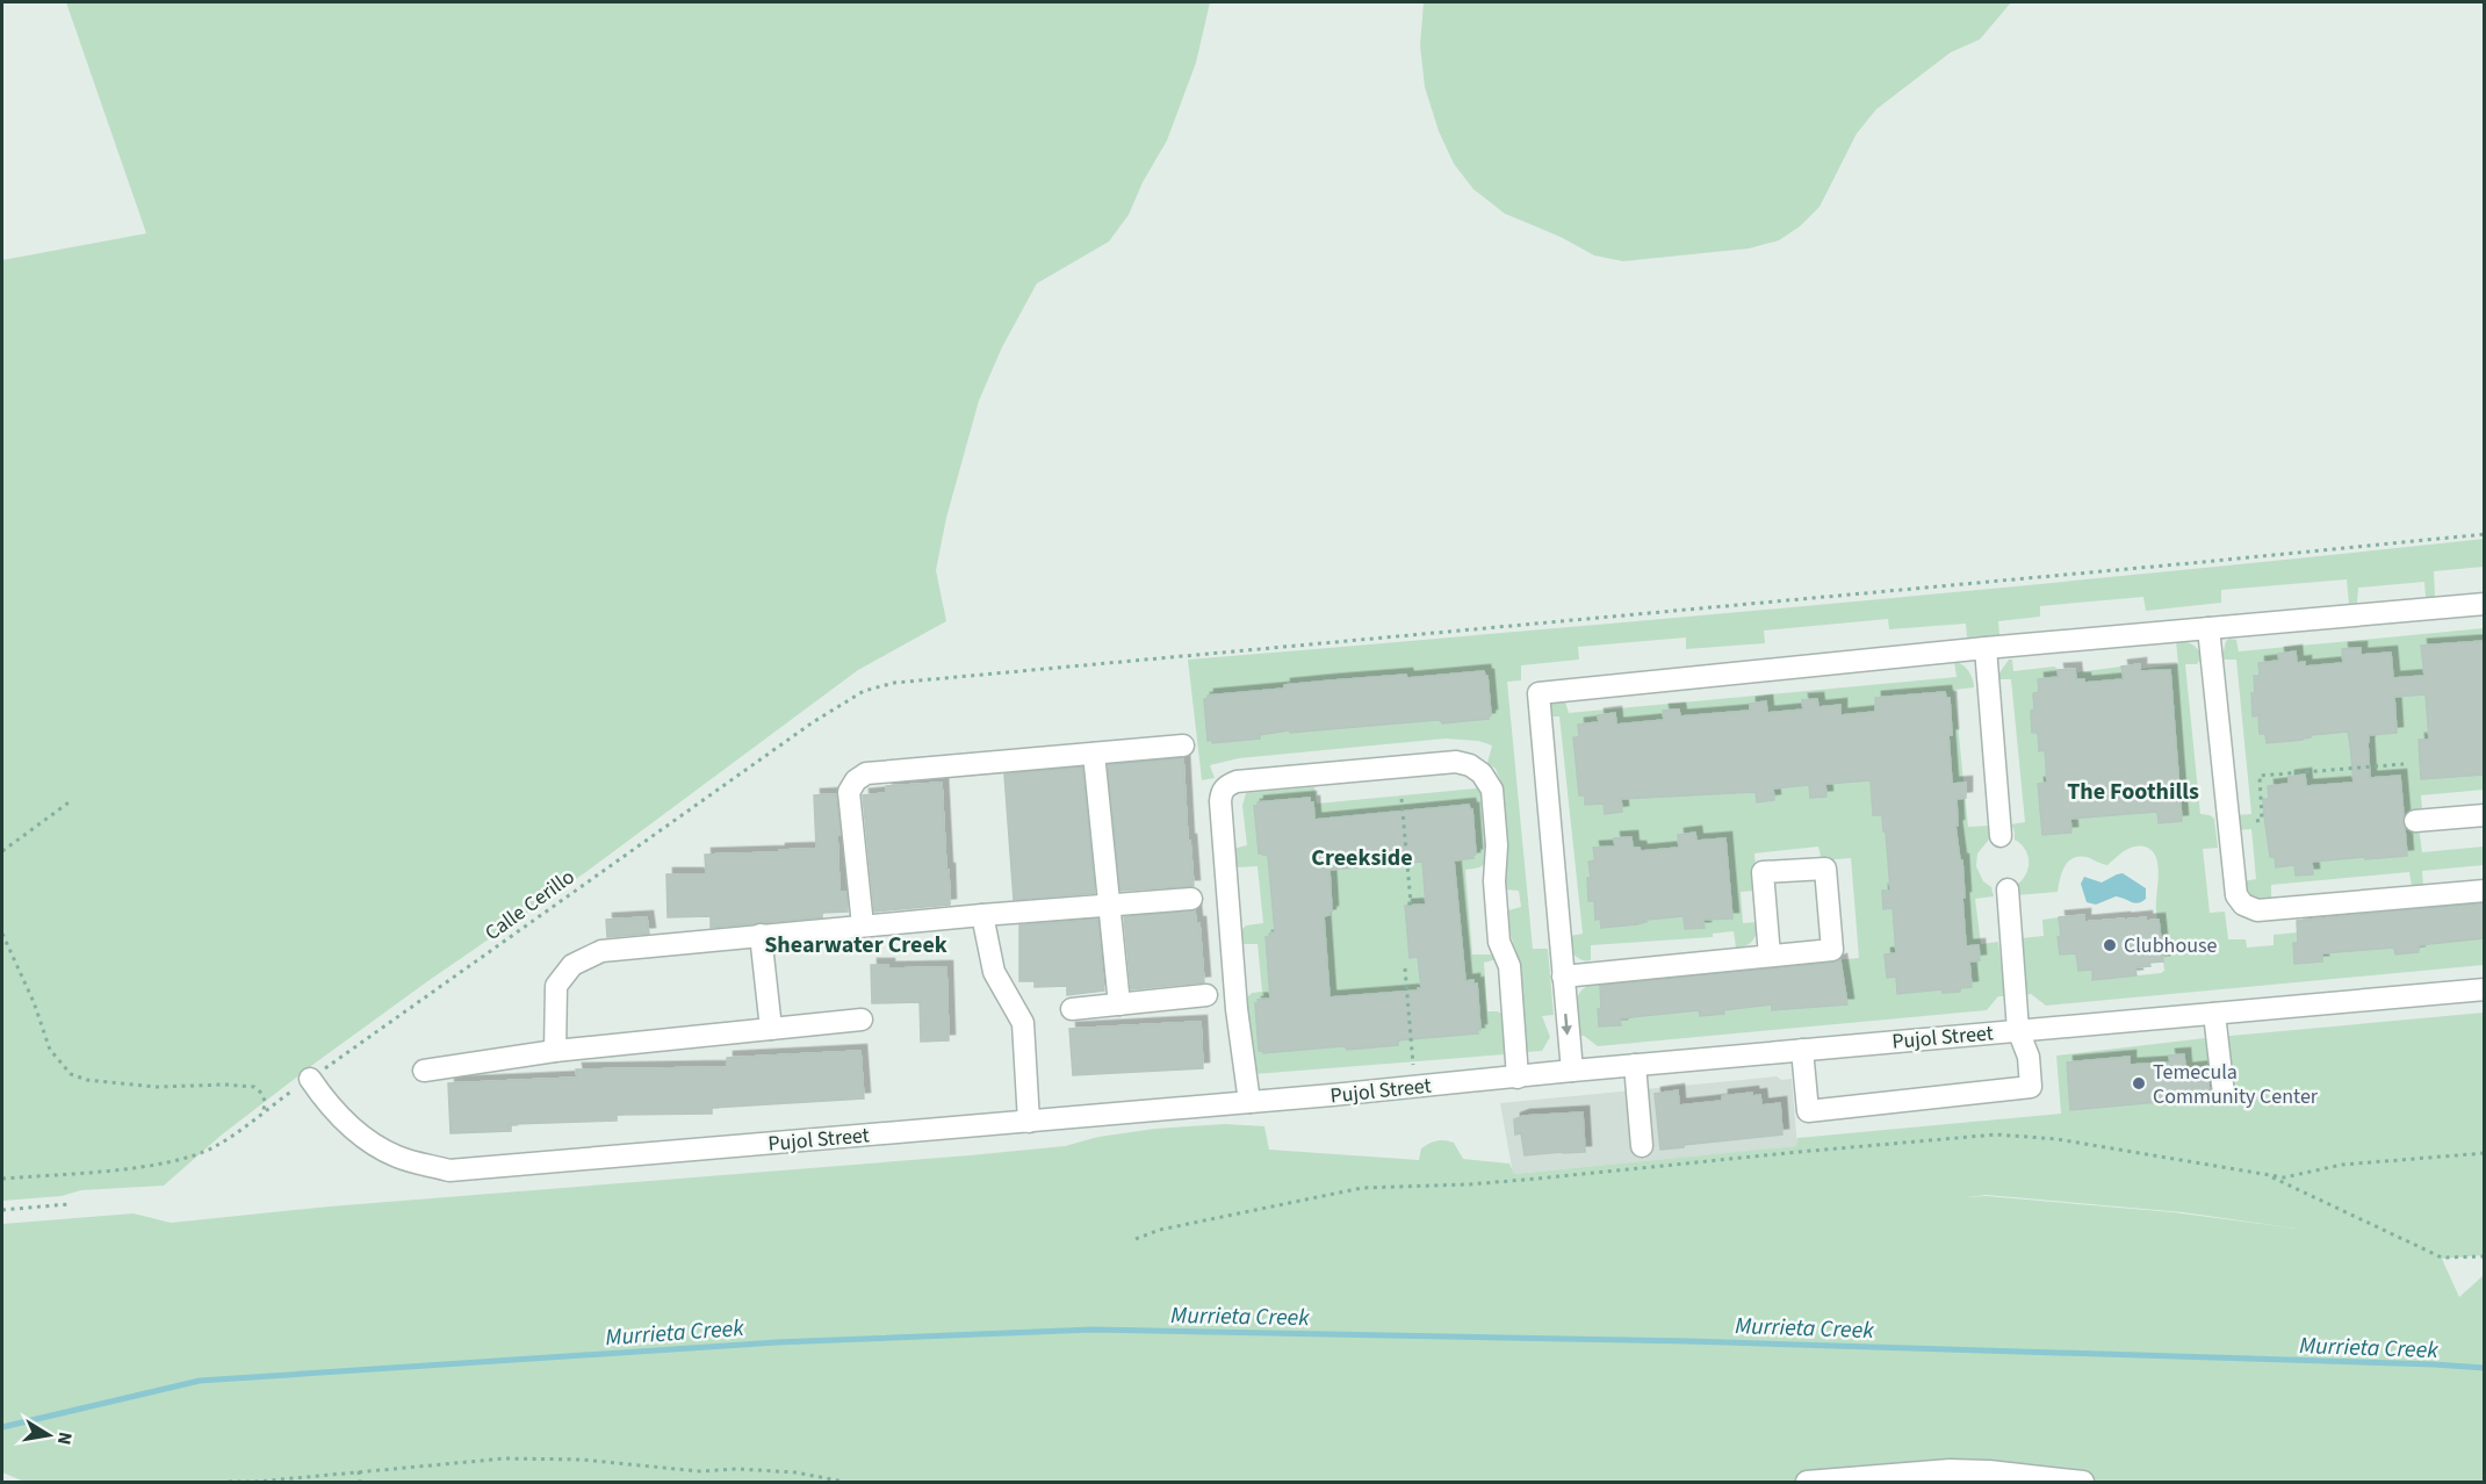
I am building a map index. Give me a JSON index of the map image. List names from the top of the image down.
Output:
{
  "streets": {
    "street": ["Pujol Street"],
    "path": ["Calle Cerillo"]
  },
  "crossings": [
    ["Calle Cerillo", "Pujol Street"]
  ],
  "districts": ["The Foothills", "Creekside", "Shearwater Creek"],
  "water": ["Murrieta Creek"],
  "places": ["Clubhouse", "Temecula Community Center"],
  "north": "right"
}
